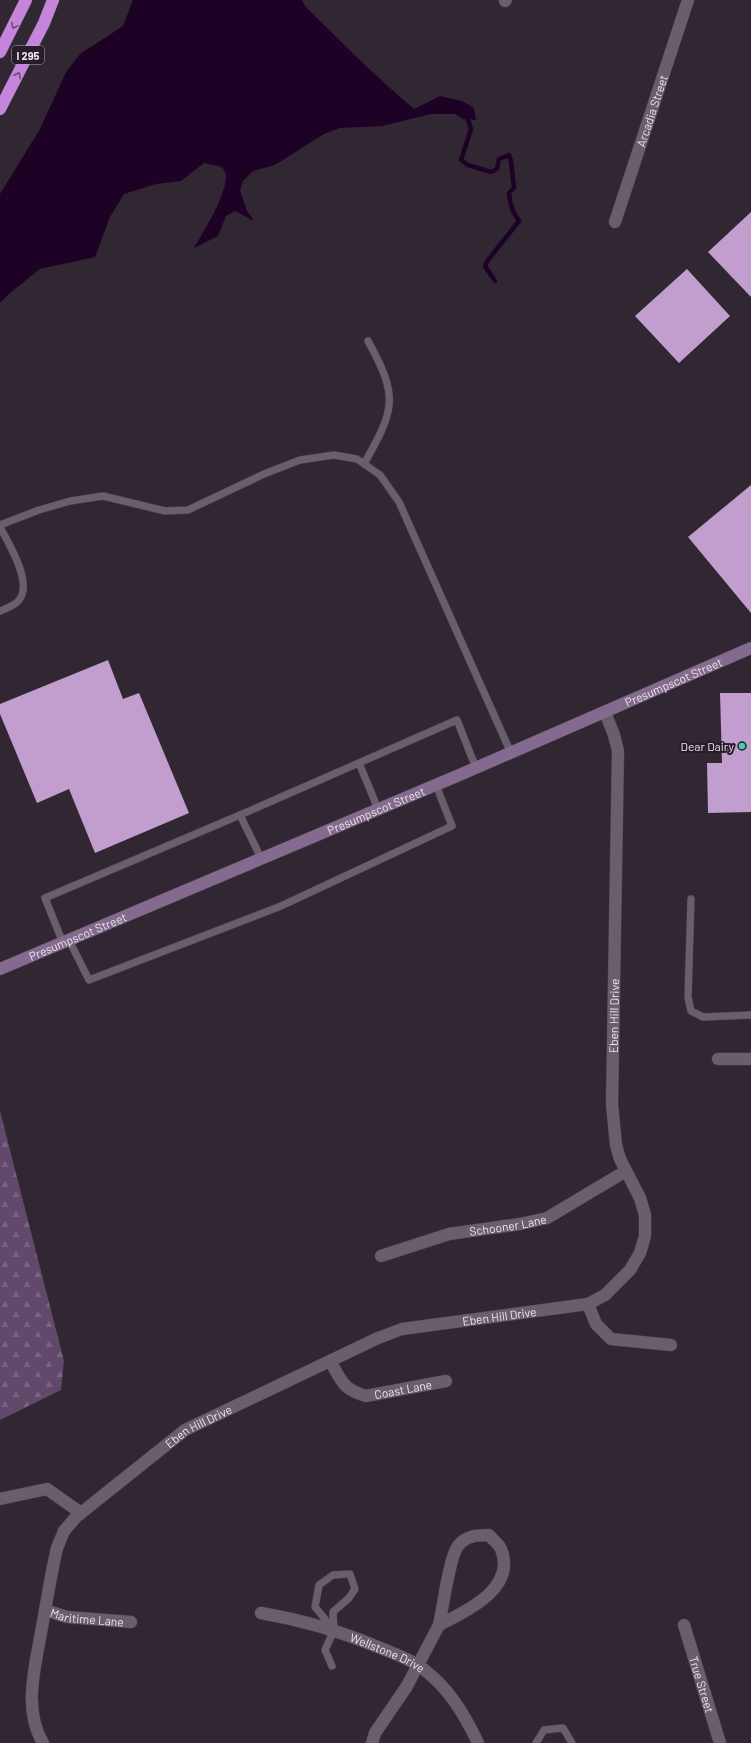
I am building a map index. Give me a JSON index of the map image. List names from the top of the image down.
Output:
{
  "streets": {
    "highway": ["I 295"],
    "street": [
      "Arcadia Street",
      "Presumpscot Street",
      "Eben Hill Drive",
      "Schooner Lane",
      "Coast Lane",
      "Maritime Lane",
      "Wellstone Drive",
      "True Street"
    ]
  },
  "crossings": [
    ["Presumpscot Street", "Eben Hill Drive"],
    ["Eben Hill Drive", "Schooner Lane"],
    ["Eben Hill Drive", "Coast Lane"],
    ["Eben Hill Drive", "Maritime Lane"]
  ],
  "places": ["Dear Dairy"]
}
